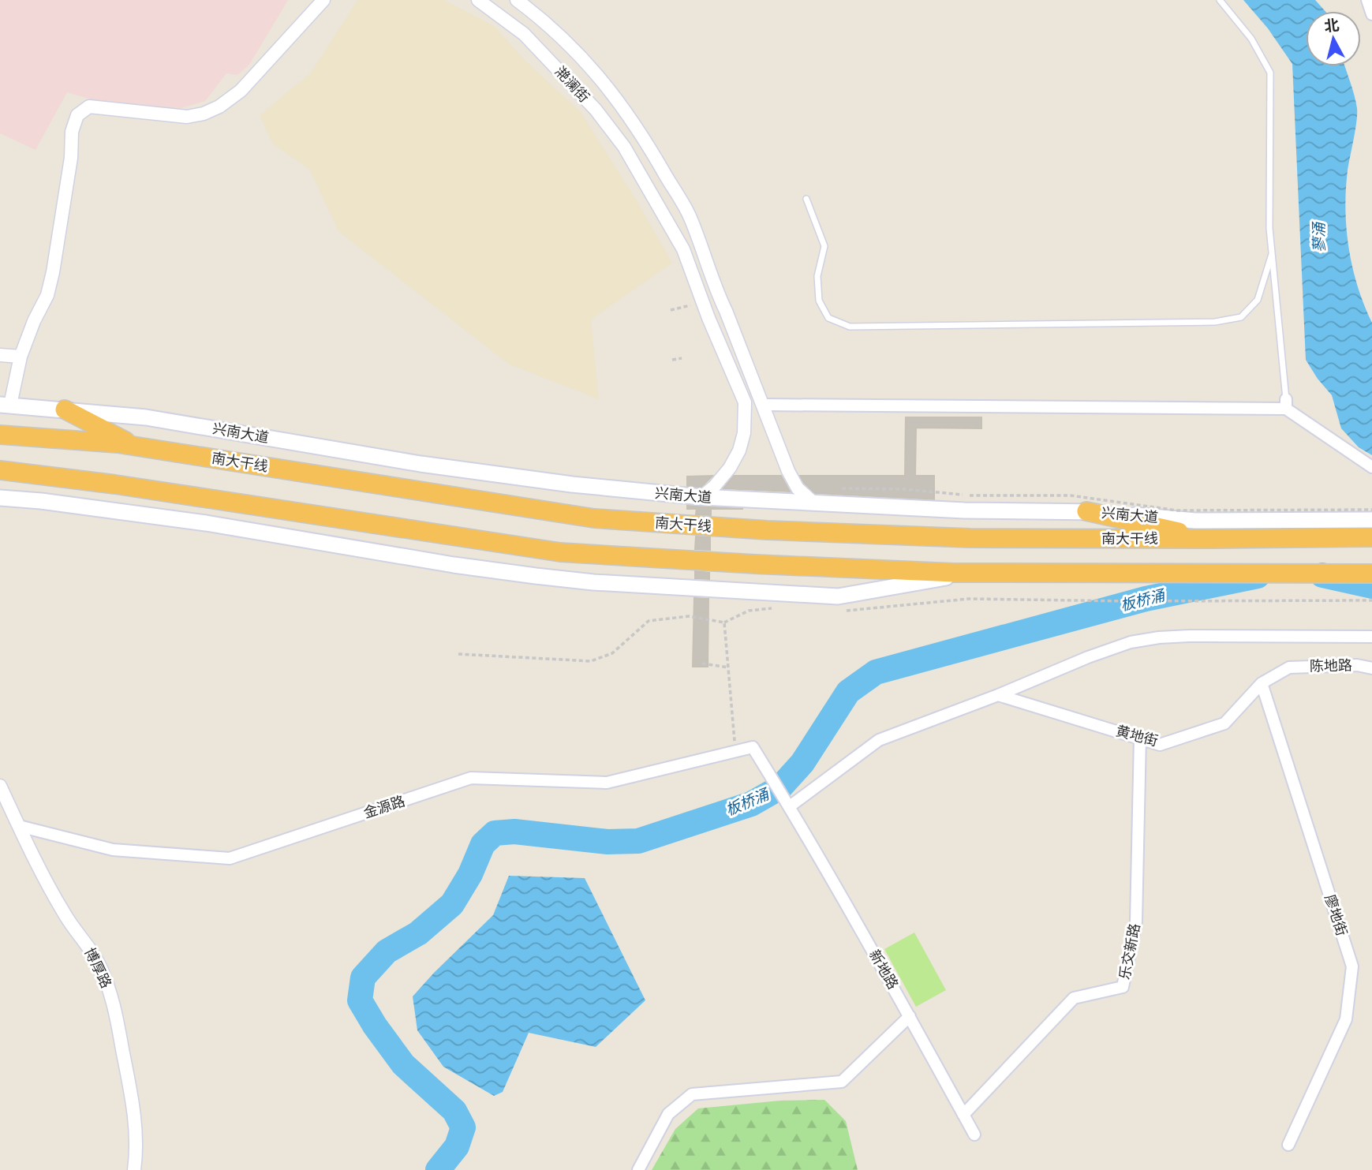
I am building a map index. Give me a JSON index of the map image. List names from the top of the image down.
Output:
{
  "streets": {
    "highway": ["南大干线"],
    "main road": ["兴南大道"],
    "street": [
      "滟澜街",
      "陈地路",
      "黄地街",
      "金源路",
      "廖地街",
      "乐交新路",
      "博厚路",
      "新地路"
    ]
  },
  "crossings": [
    ["滟澜街", "兴南大道"],
    ["陈地路", "黄地街"],
    ["黄地街", "廖地街"],
    ["黄地街", "乐交新路"],
    ["金源路", "博厚路"],
    ["金源路", "新地路"],
    ["乐交新路", "新地路"]
  ],
  "water": ["蓼涌", "板桥涌"],
  "north": "top"
}
